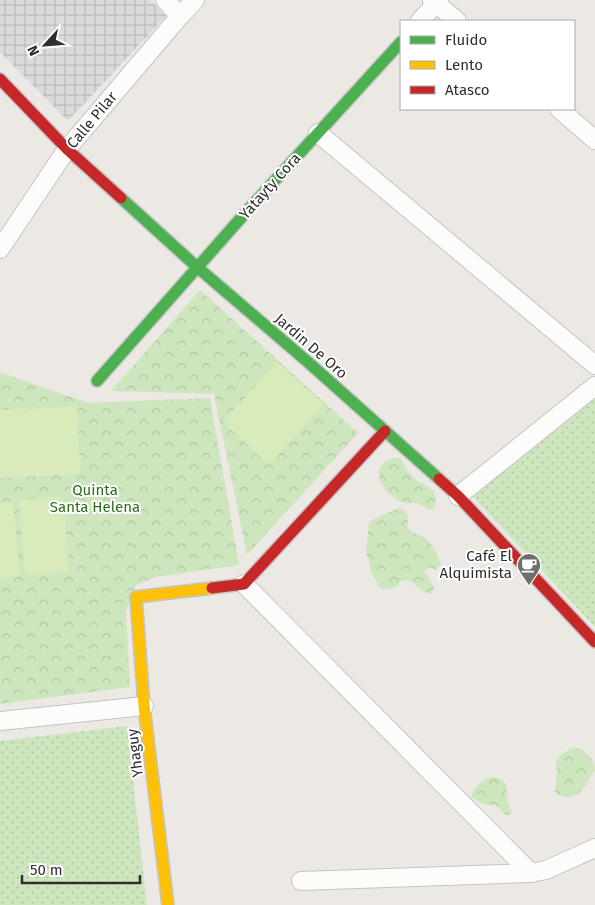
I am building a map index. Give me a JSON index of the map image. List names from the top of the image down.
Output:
{
  "streets": {
    "street": [
      "Calle Pilar",
      "Yatayty Cora",
      "Jardin De Oro",
      "Yhaguy"
    ]
  },
  "crossings": [
    ["Calle Pilar", "Jardin De Oro"],
    ["Yatayty Cora", "Jardin De Oro"]
  ],
  "parks": ["Quinta Santa Helena"],
  "places": {
    "cafe": ["Café El Alquimista"]
  },
  "legend": ["Fluido", "Lento", "Atasco"],
  "scale_bar": "50 m",
  "north": "bottom left"
}
